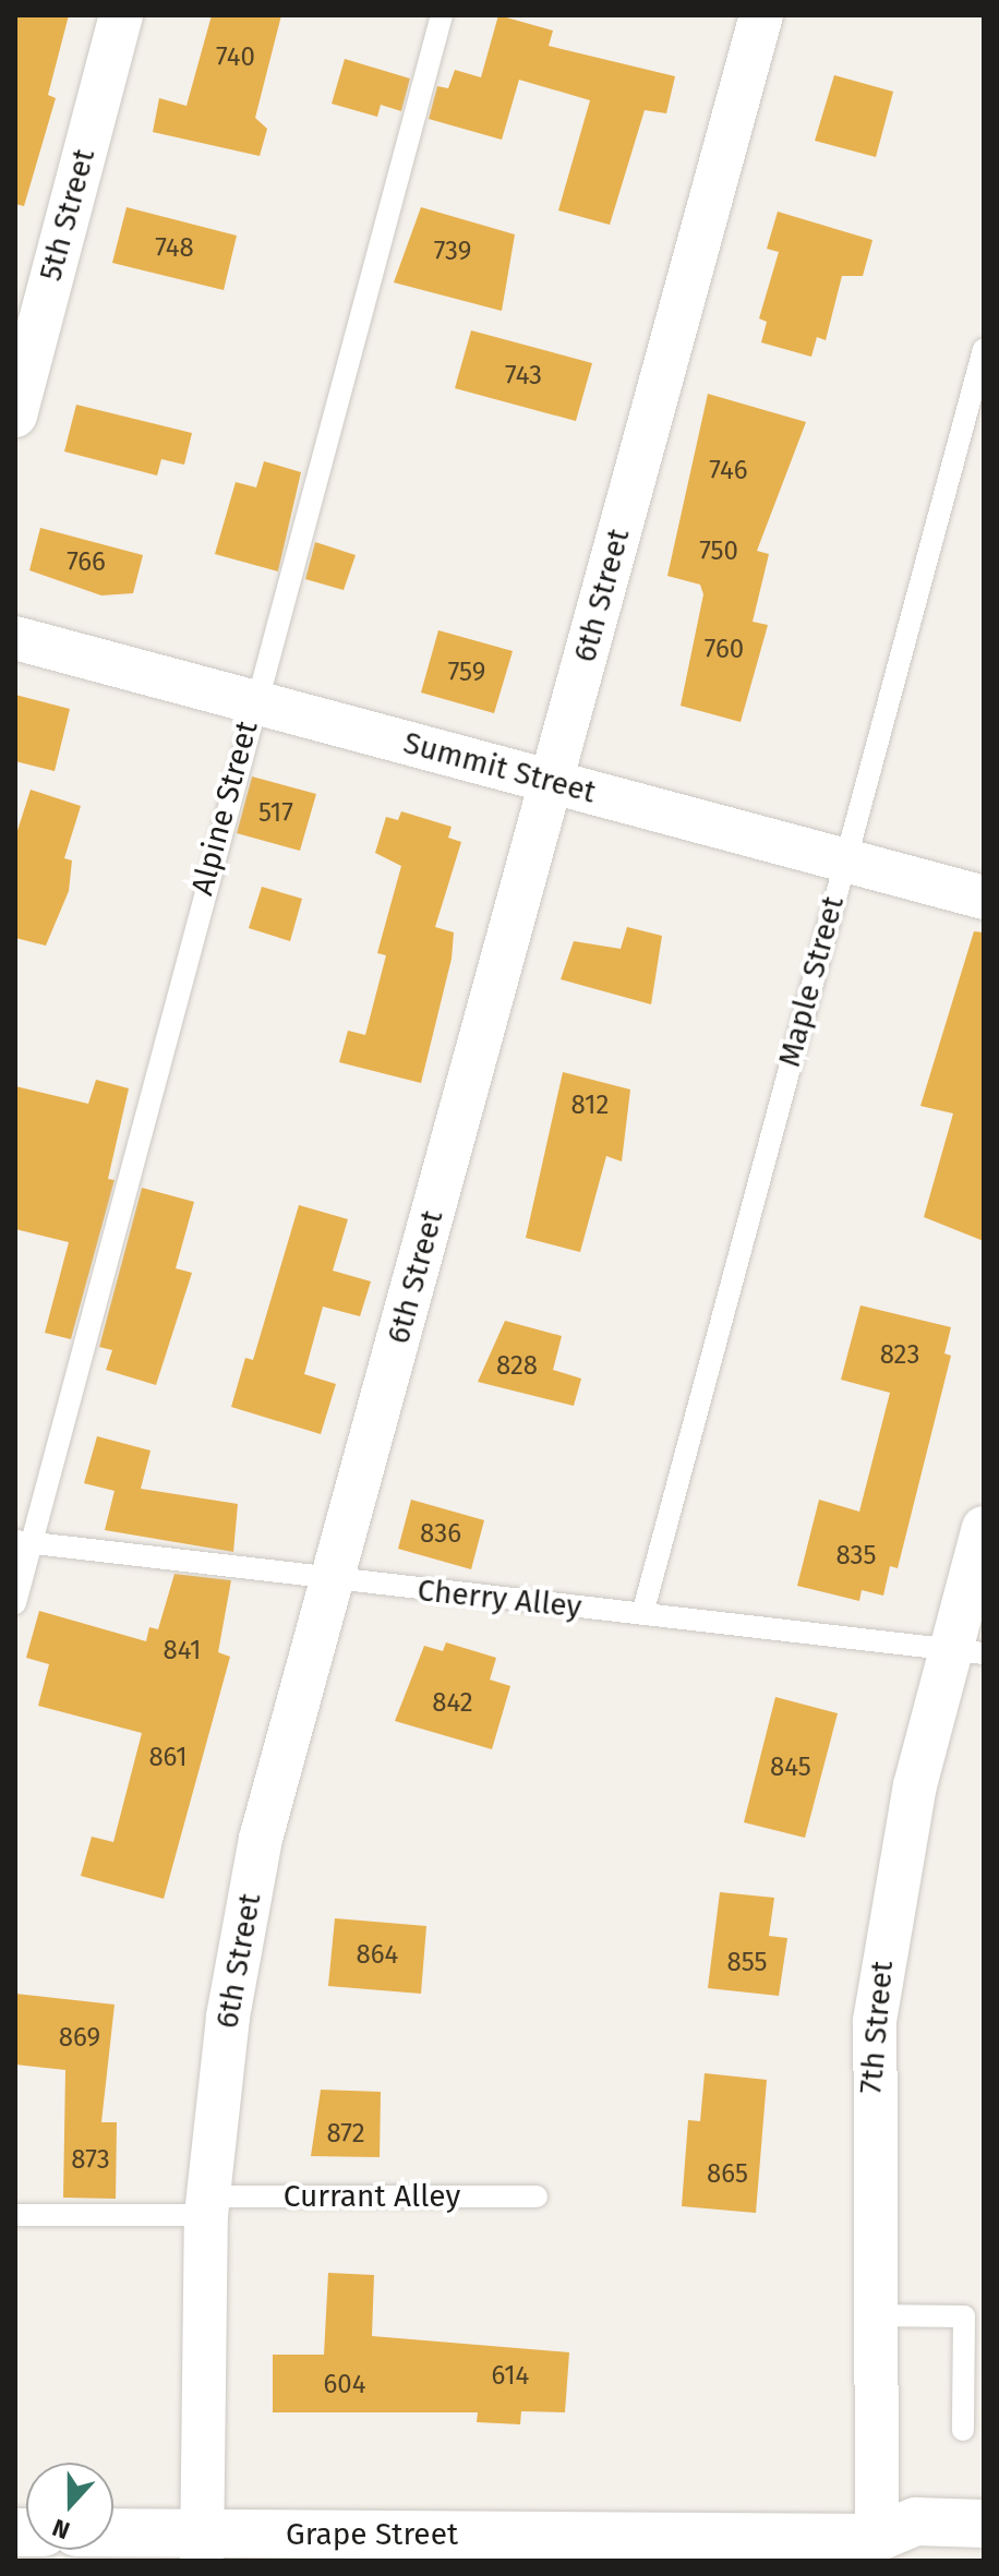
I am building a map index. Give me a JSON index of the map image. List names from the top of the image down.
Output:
{
  "streets": {
    "main road": ["Grape Street"],
    "street": [
      "5th Street",
      "6th Street",
      "Summit Street",
      "7th Street"
    ],
    "lane": [
      "Alpine Street",
      "Maple Street",
      "Cherry Alley",
      "Currant Alley"
    ]
  },
  "crossings": [
    ["6th Street", "Summit Street"],
    ["6th Street", "Cherry Alley"],
    ["6th Street", "Currant Alley"],
    ["6th Street", "Grape Street"],
    ["Summit Street", "Alpine Street"],
    ["Summit Street", "Maple Street"],
    ["Alpine Street", "Cherry Alley"],
    ["Maple Street", "Cherry Alley"],
    ["Cherry Alley", "7th Street"],
    ["7th Street", "Grape Street"]
  ],
  "house_numbers": [
    "740",
    "748",
    "739",
    "743",
    "746",
    "750",
    "766",
    "760",
    "759",
    "517",
    "812",
    "823",
    "828",
    "836",
    "835",
    "841",
    "842",
    "861",
    "845",
    "864",
    "855",
    "869",
    "872",
    "873",
    "865",
    "614",
    "604"
  ],
  "north": "bottom"
}
